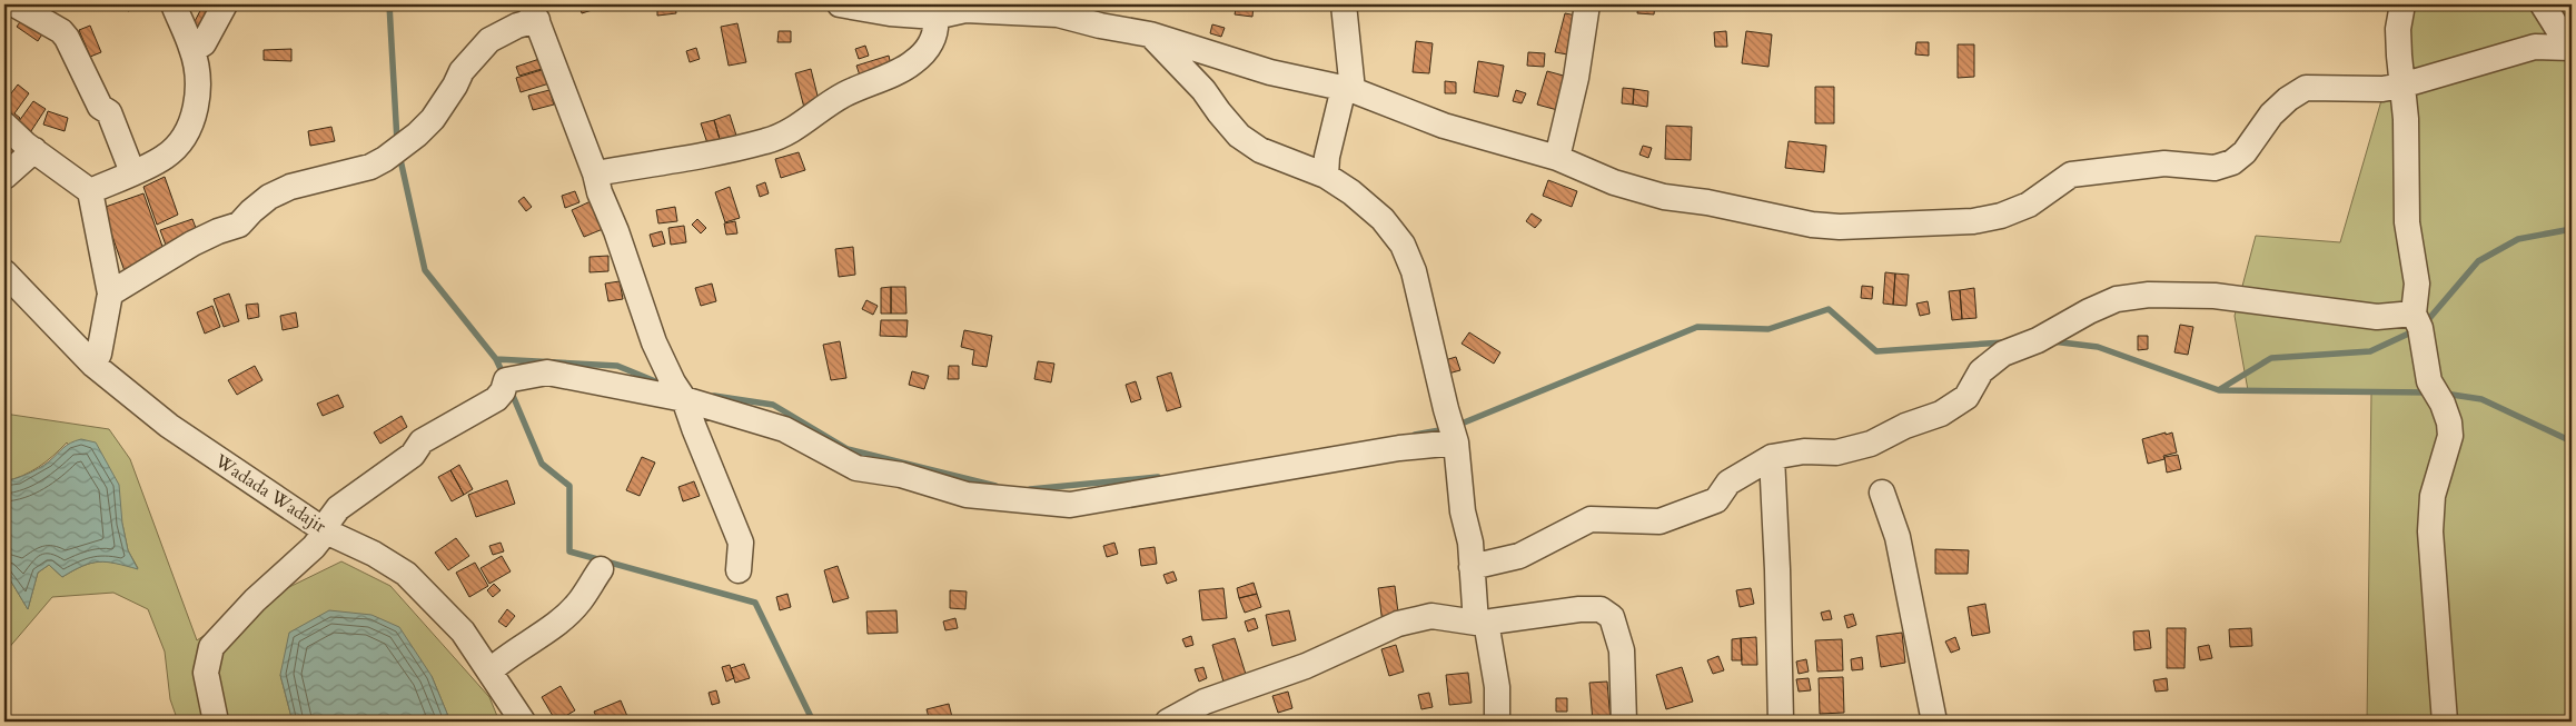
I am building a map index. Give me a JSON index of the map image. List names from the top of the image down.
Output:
{
  "streets": {
    "street": ["Wadada Wadajir"]
  }
}
